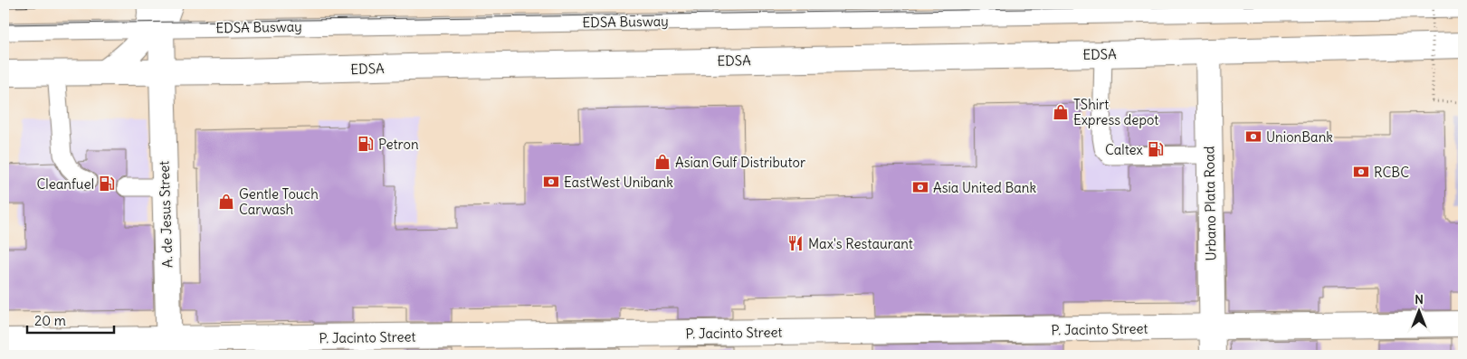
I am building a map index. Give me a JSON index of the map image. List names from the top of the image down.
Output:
{
  "streets": {
    "main road": [
      "EDSA",
      "Urbano Plata Road",
      "A. de Jesus Street",
      "P. Jacinto Street"
    ],
    "lane": ["EDSA Busway"]
  },
  "crossings": [
    ["EDSA Busway", "A. de Jesus Street"],
    ["EDSA", "Urbano Plata Road"],
    ["EDSA", "A. de Jesus Street"],
    ["Urbano Plata Road", "P. Jacinto Street"],
    ["A. de Jesus Street", "P. Jacinto Street"]
  ],
  "places": {
    "shop": ["TShirt Express depot", "Asian Gulf Distributor", "Gentle Touch Carwash"],
    "bank": [
      "UnionBank",
      "RCBC",
      "EastWest Unibank",
      "Asia United Bank"
    ],
    "fuel station": ["Petron", "Caltex", "Cleanfuel"],
    "restaurant": ["Max's Restaurant"]
  },
  "scale_bar": "20 m",
  "north": "top"
}
